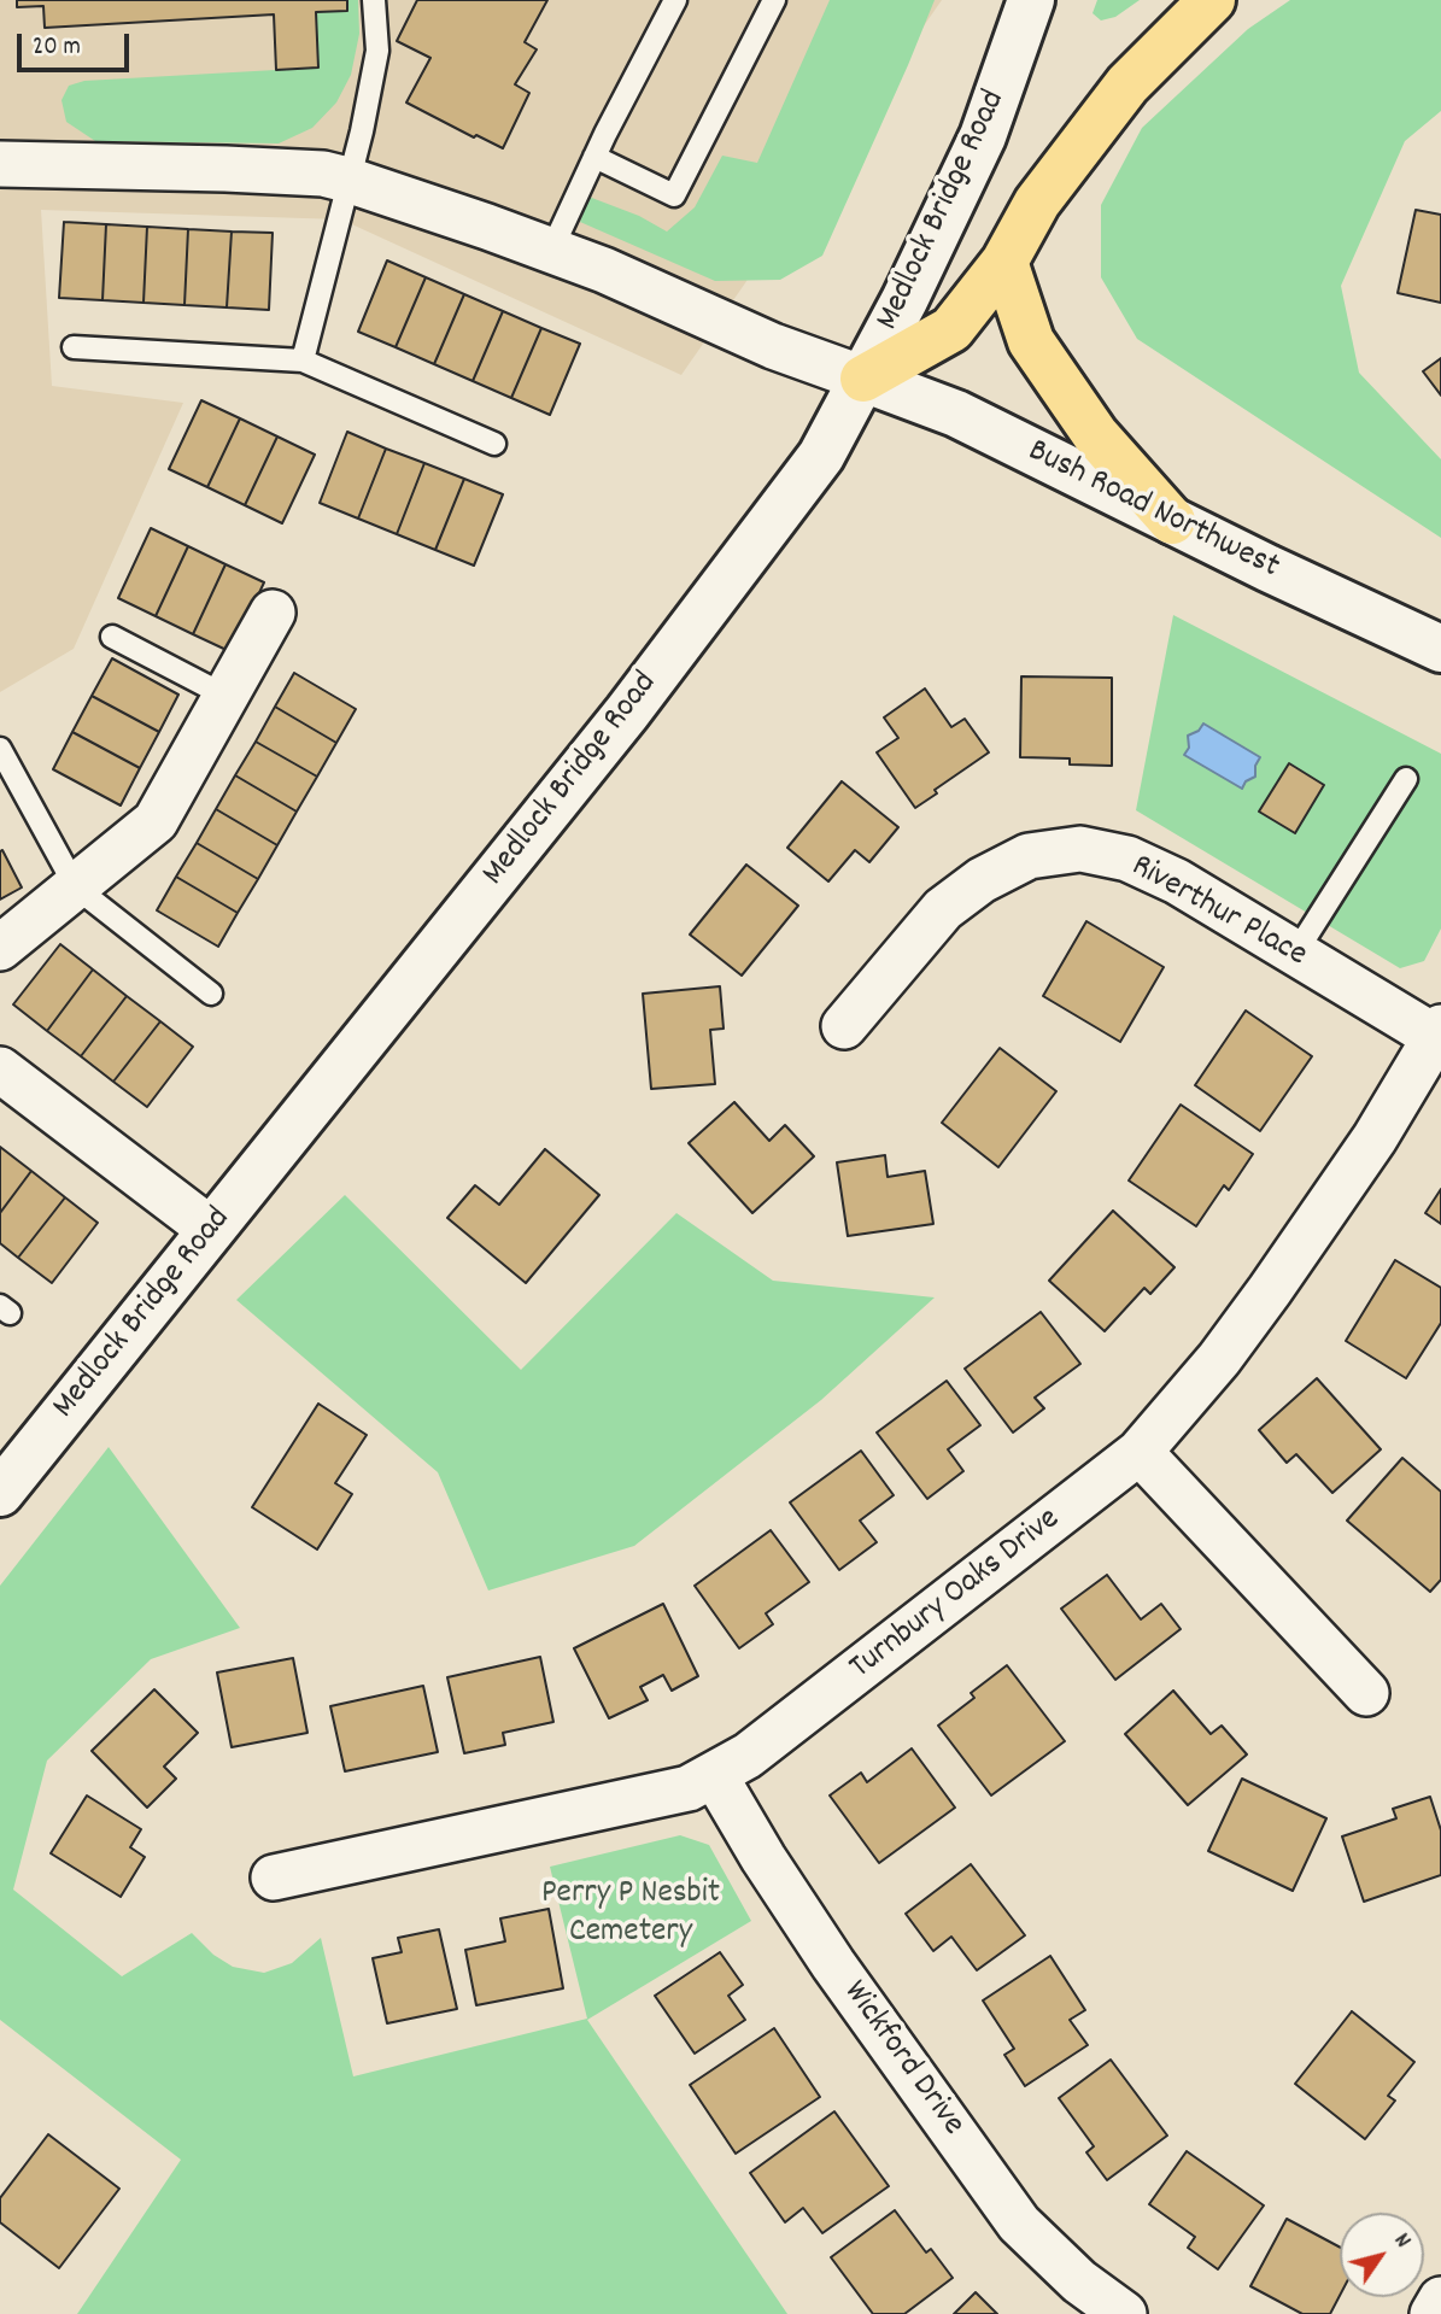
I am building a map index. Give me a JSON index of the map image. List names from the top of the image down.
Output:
{
  "streets": {
    "main road": ["Medlock Bridge Road", "Bush Road Northwest"],
    "street": ["Riverthur Place", "Turnbury Oaks Drive", "Wickford Drive"]
  },
  "crossings": [
    ["Medlock Bridge Road", "Bush Road Northwest"],
    ["Riverthur Place", "Turnbury Oaks Drive"],
    ["Turnbury Oaks Drive", "Wickford Drive"]
  ],
  "parks": ["Perry P Nesbit Cemetery"],
  "scale_bar": "20 m",
  "north": "top right"
}
